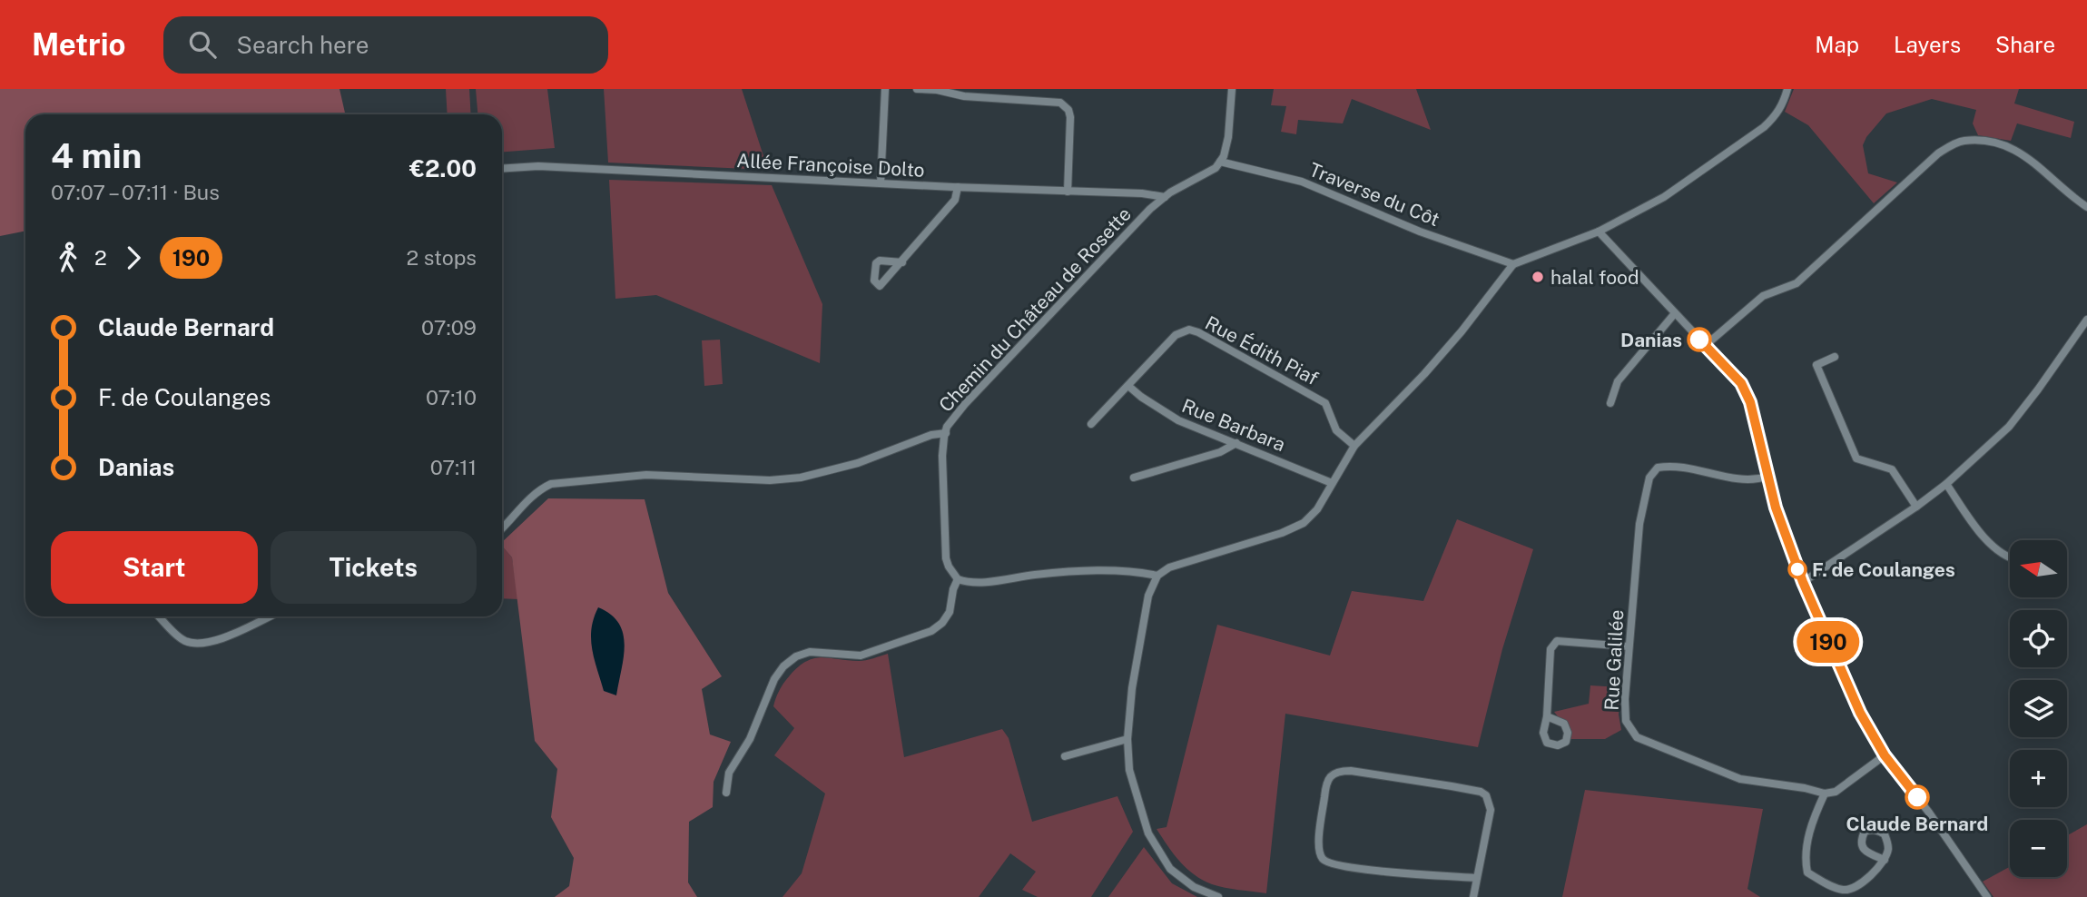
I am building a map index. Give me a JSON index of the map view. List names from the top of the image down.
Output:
{
  "streets": {
    "street": [
      "Allée Françoise Dolto",
      "Traverse du Côt",
      "Chemin du Château de Rosette",
      "Rue Édith Piaf",
      "Rue Barbara",
      "Rue Galilée"
    ]
  },
  "crossings": [
    ["Allée Françoise Dolto", "Chemin du Château de Rosette"],
    ["Traverse du Côt", "Chemin du Château de Rosette"],
    ["Rue Édith Piaf", "Rue Barbara"]
  ],
  "places": [
    "halal food",
    "Danias",
    "F. de Coulanges",
    "Claude Bernard"
  ],
  "lines": ["bus line 190"],
  "north": "left",
  "page": {
    "header": "Metrio",
    "search": "Search here",
    "nav": ["Map", "Layers", "Share"],
    "on_map": "190",
    "heading": ["4 min", "07:07 – 07:11 · Bus", "€2.00"],
    "legs": ["2", "190", "2 stops"],
    "list": [
      {
        "name": "Claude Bernard",
        "value": "07:09"
      },
      {
        "name": "F. de Coulanges",
        "value": "07:10"
      },
      {
        "name": "Danias",
        "value": "07:11"
      }
    ],
    "buttons": ["Start", "Tickets"],
    "map_buttons": ["+", "−"]
  }
}
